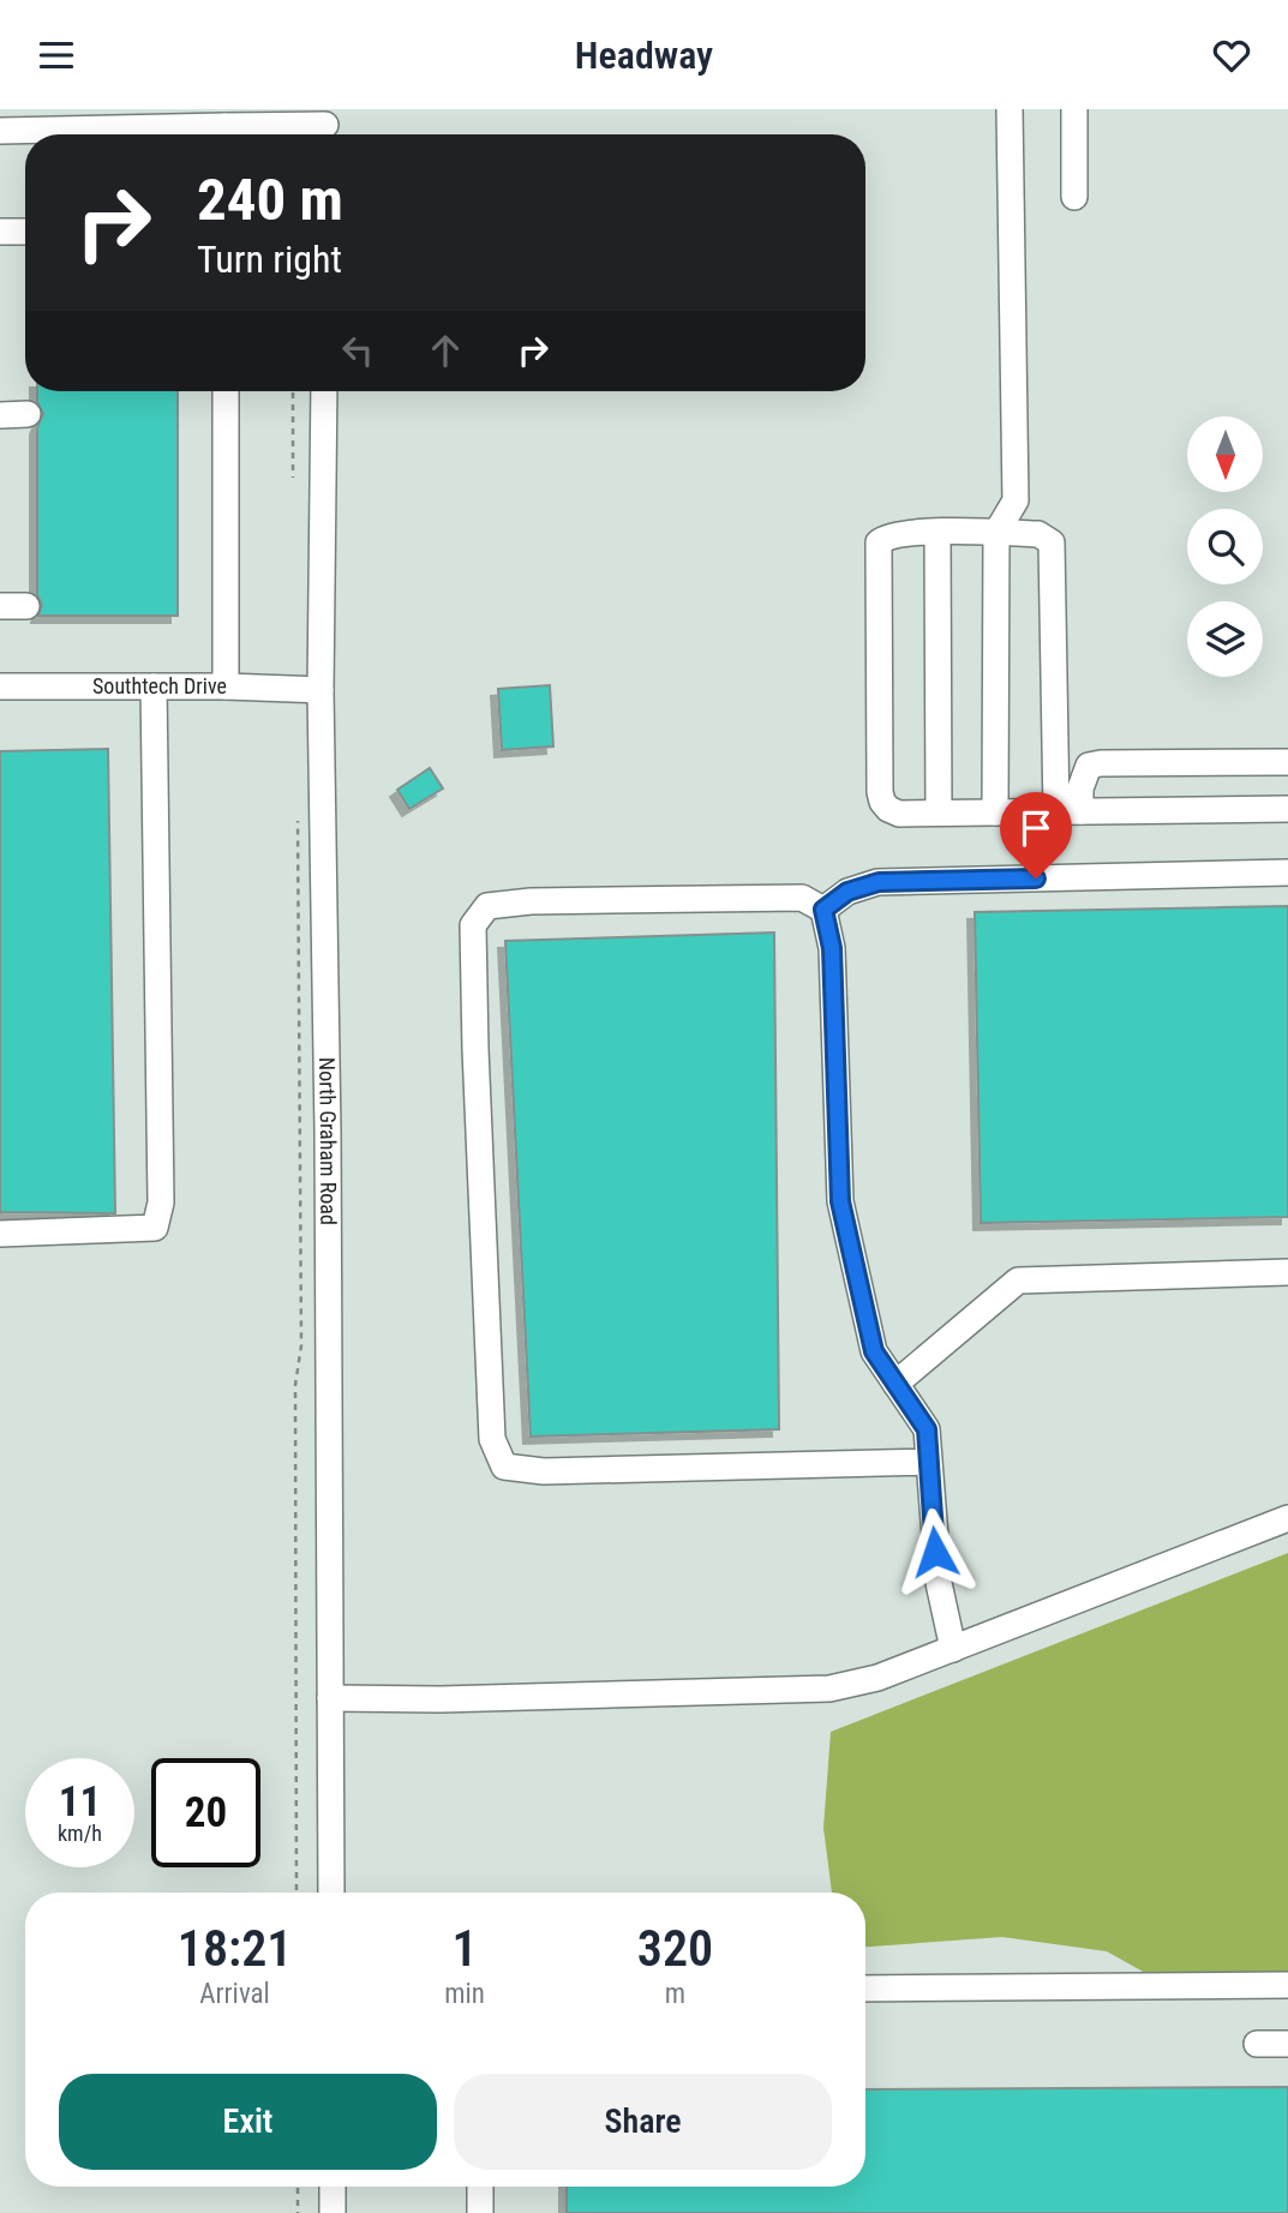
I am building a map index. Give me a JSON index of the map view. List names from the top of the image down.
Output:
{
  "streets": {
    "street": ["Southtech Drive", "North Graham Road"]
  },
  "crossings": [
    ["Southtech Drive", "North Graham Road"]
  ],
  "north": "bottom",
  "page": {
    "header": "Headway",
    "turn": ["240 m", "Turn right"],
    "speed": "11 km/h",
    "limit": "20",
    "eta": [
      "18:21",
      "Arrival",
      "1",
      "min",
      "320",
      "m"
    ],
    "buttons": ["Exit", "Share"]
  }
}
